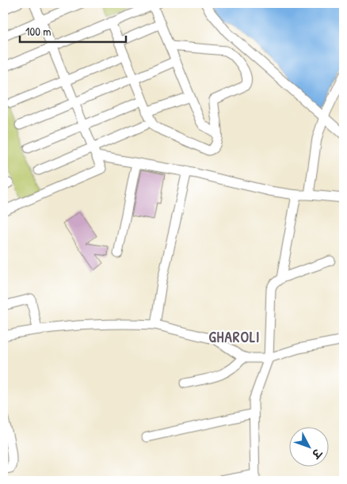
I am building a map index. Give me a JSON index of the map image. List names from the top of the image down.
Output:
{
  "districts": ["GHAROLI"],
  "scale_bar": "100 m",
  "north": "bottom right"
}
